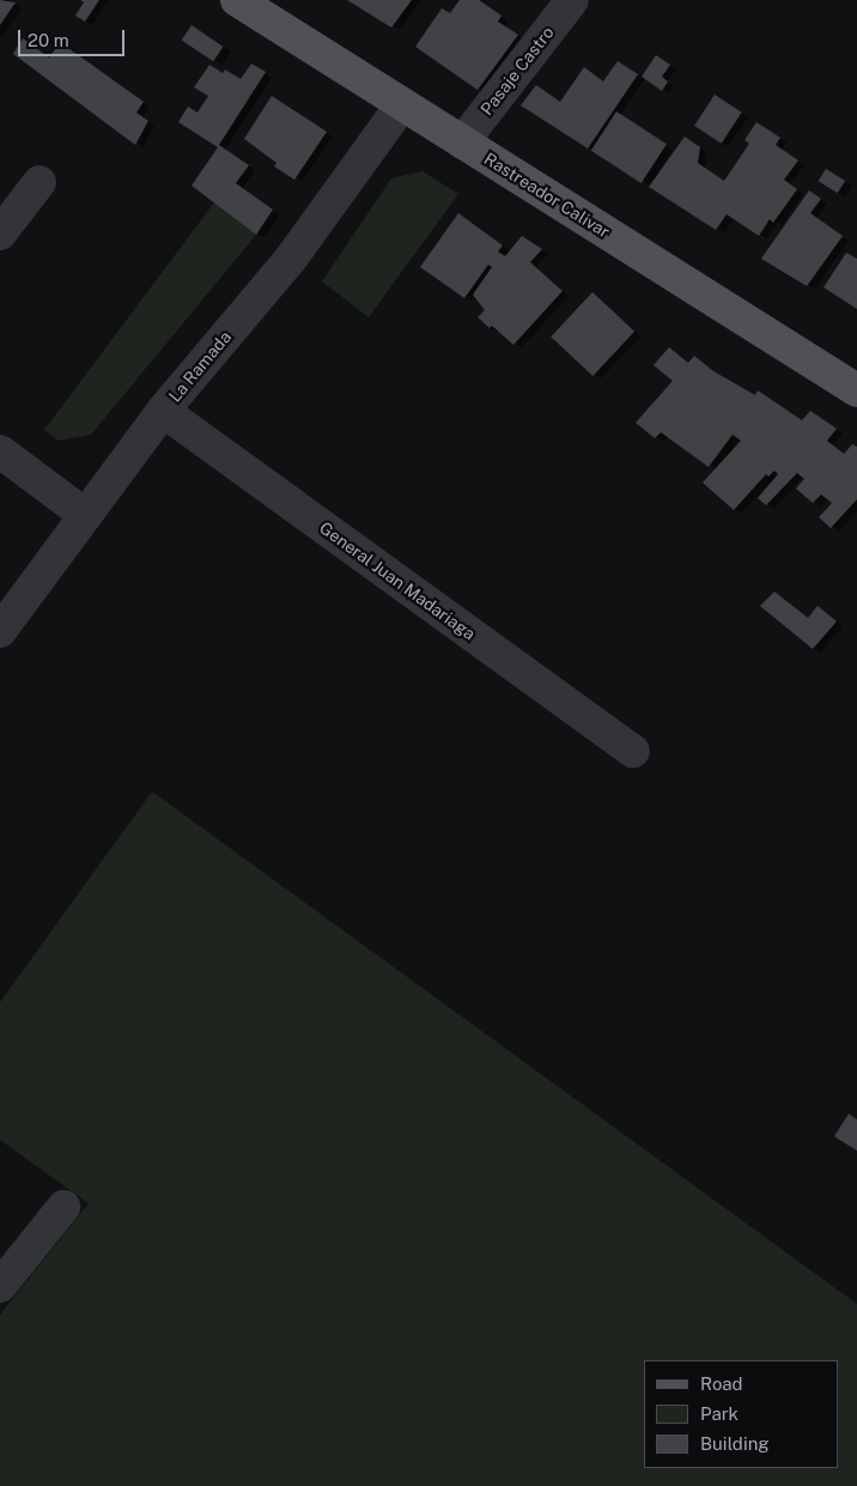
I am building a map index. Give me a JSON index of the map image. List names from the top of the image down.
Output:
{
  "streets": {
    "main road": ["Rastreador Calivar"],
    "street": ["Pasaje Castro", "La Ramada", "General Juan Madariaga"]
  },
  "crossings": [
    ["Pasaje Castro", "Rastreador Calivar"],
    ["Rastreador Calivar", "La Ramada"],
    ["La Ramada", "General Juan Madariaga"]
  ],
  "legend": ["Road", "Park", "Building"],
  "scale_bar": "20 m"
}
